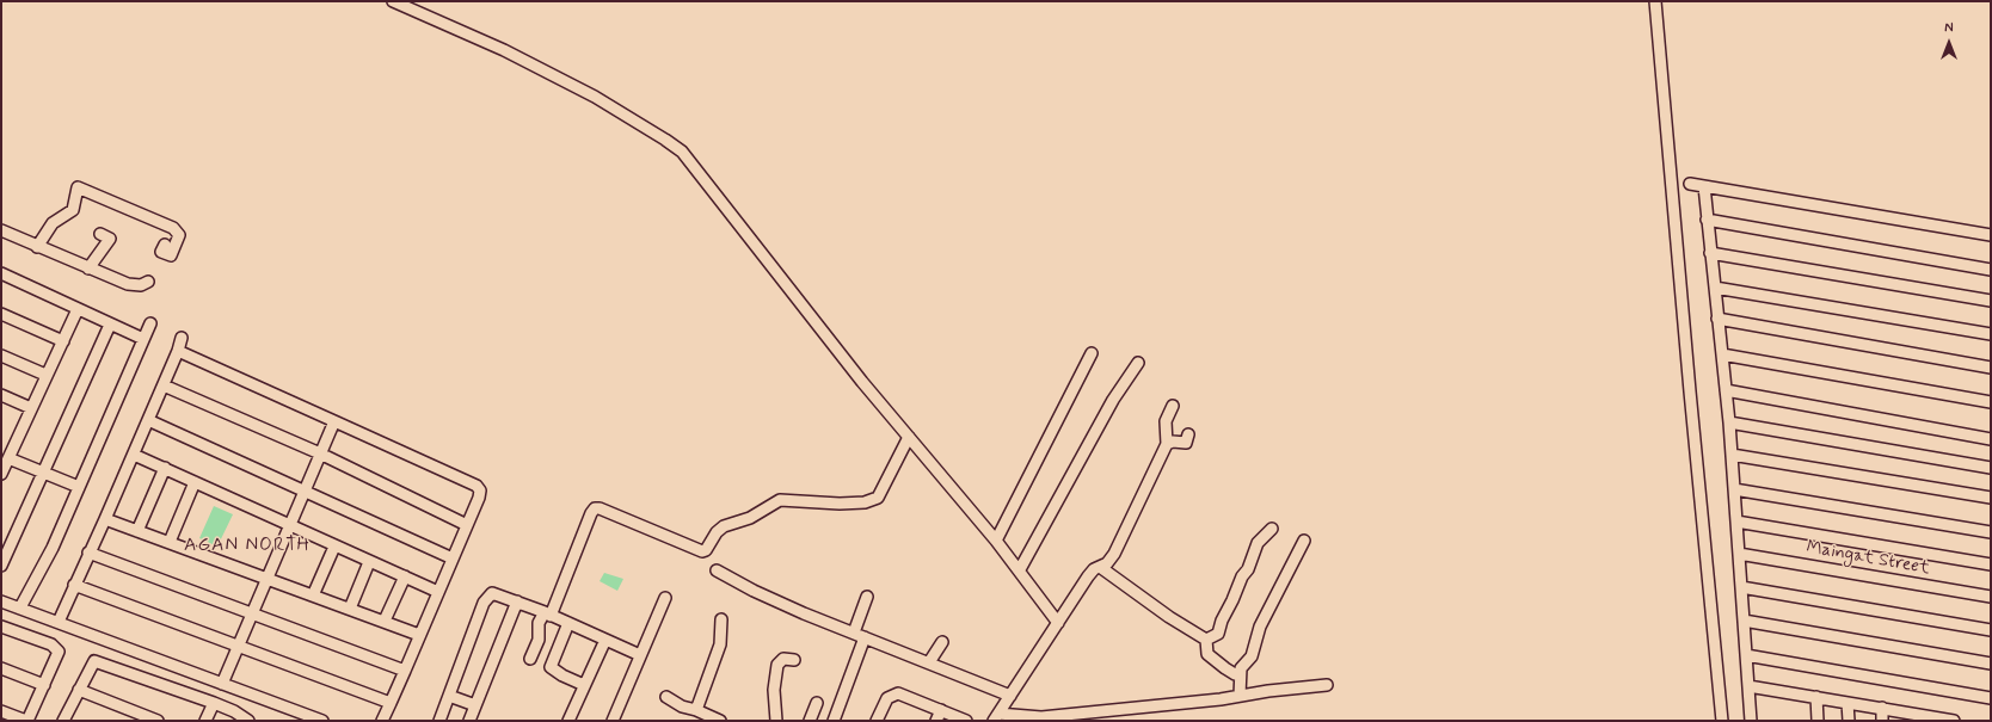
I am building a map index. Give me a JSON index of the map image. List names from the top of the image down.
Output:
{
  "streets": {
    "street": ["Maingat Street"]
  },
  "districts": ["AGAN NORTH"],
  "north": "top"
}
